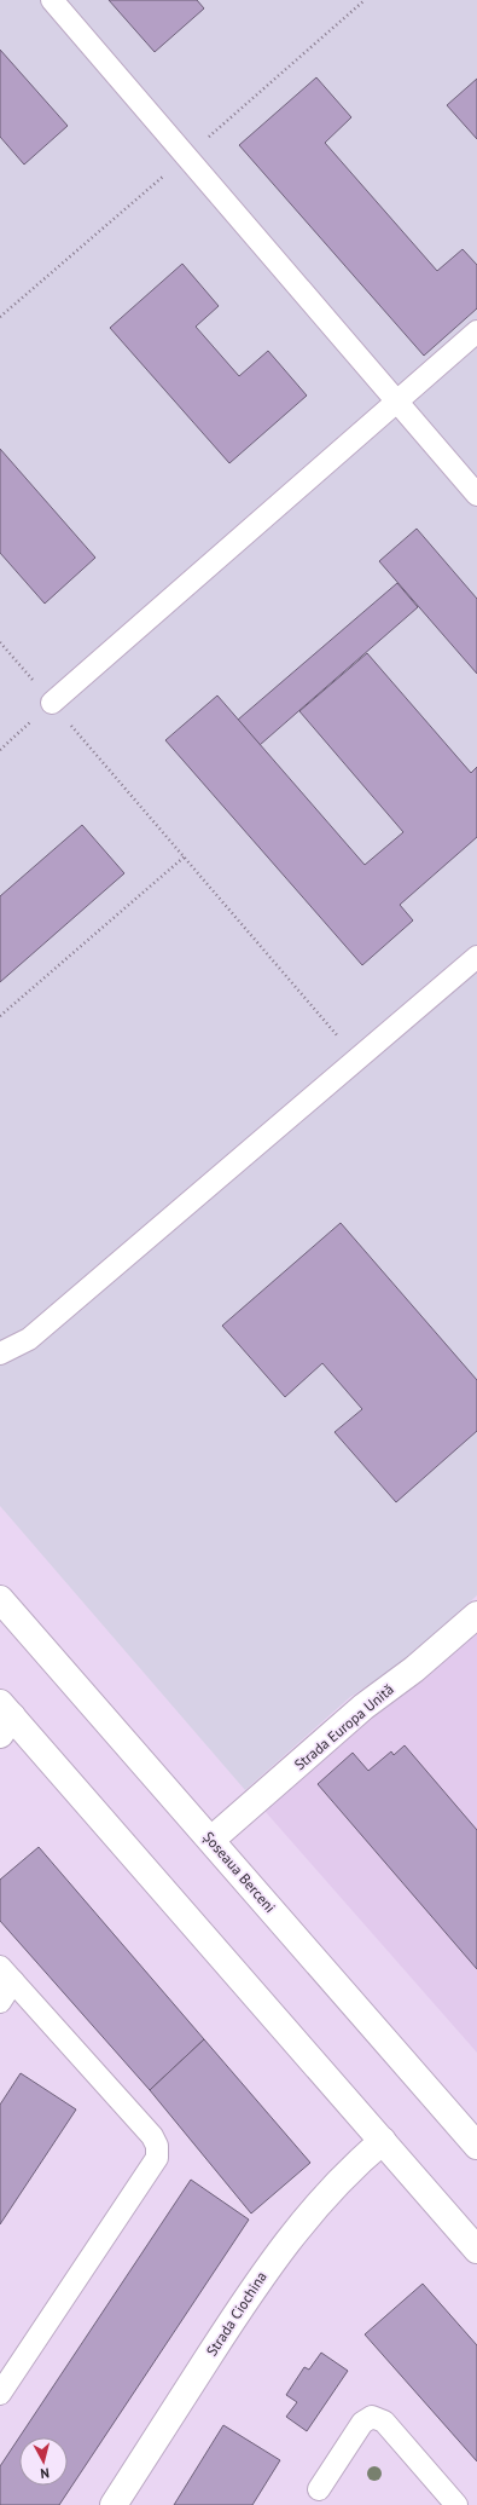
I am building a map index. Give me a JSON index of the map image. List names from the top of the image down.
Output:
{
  "streets": {
    "main road": ["Strada Europa Unită", "Șoseaua Berceni", "Strada Ciochina"]
  },
  "crossings": [
    ["Strada Europa Unită", "Șoseaua Berceni"]
  ],
  "north": "bottom"
}
